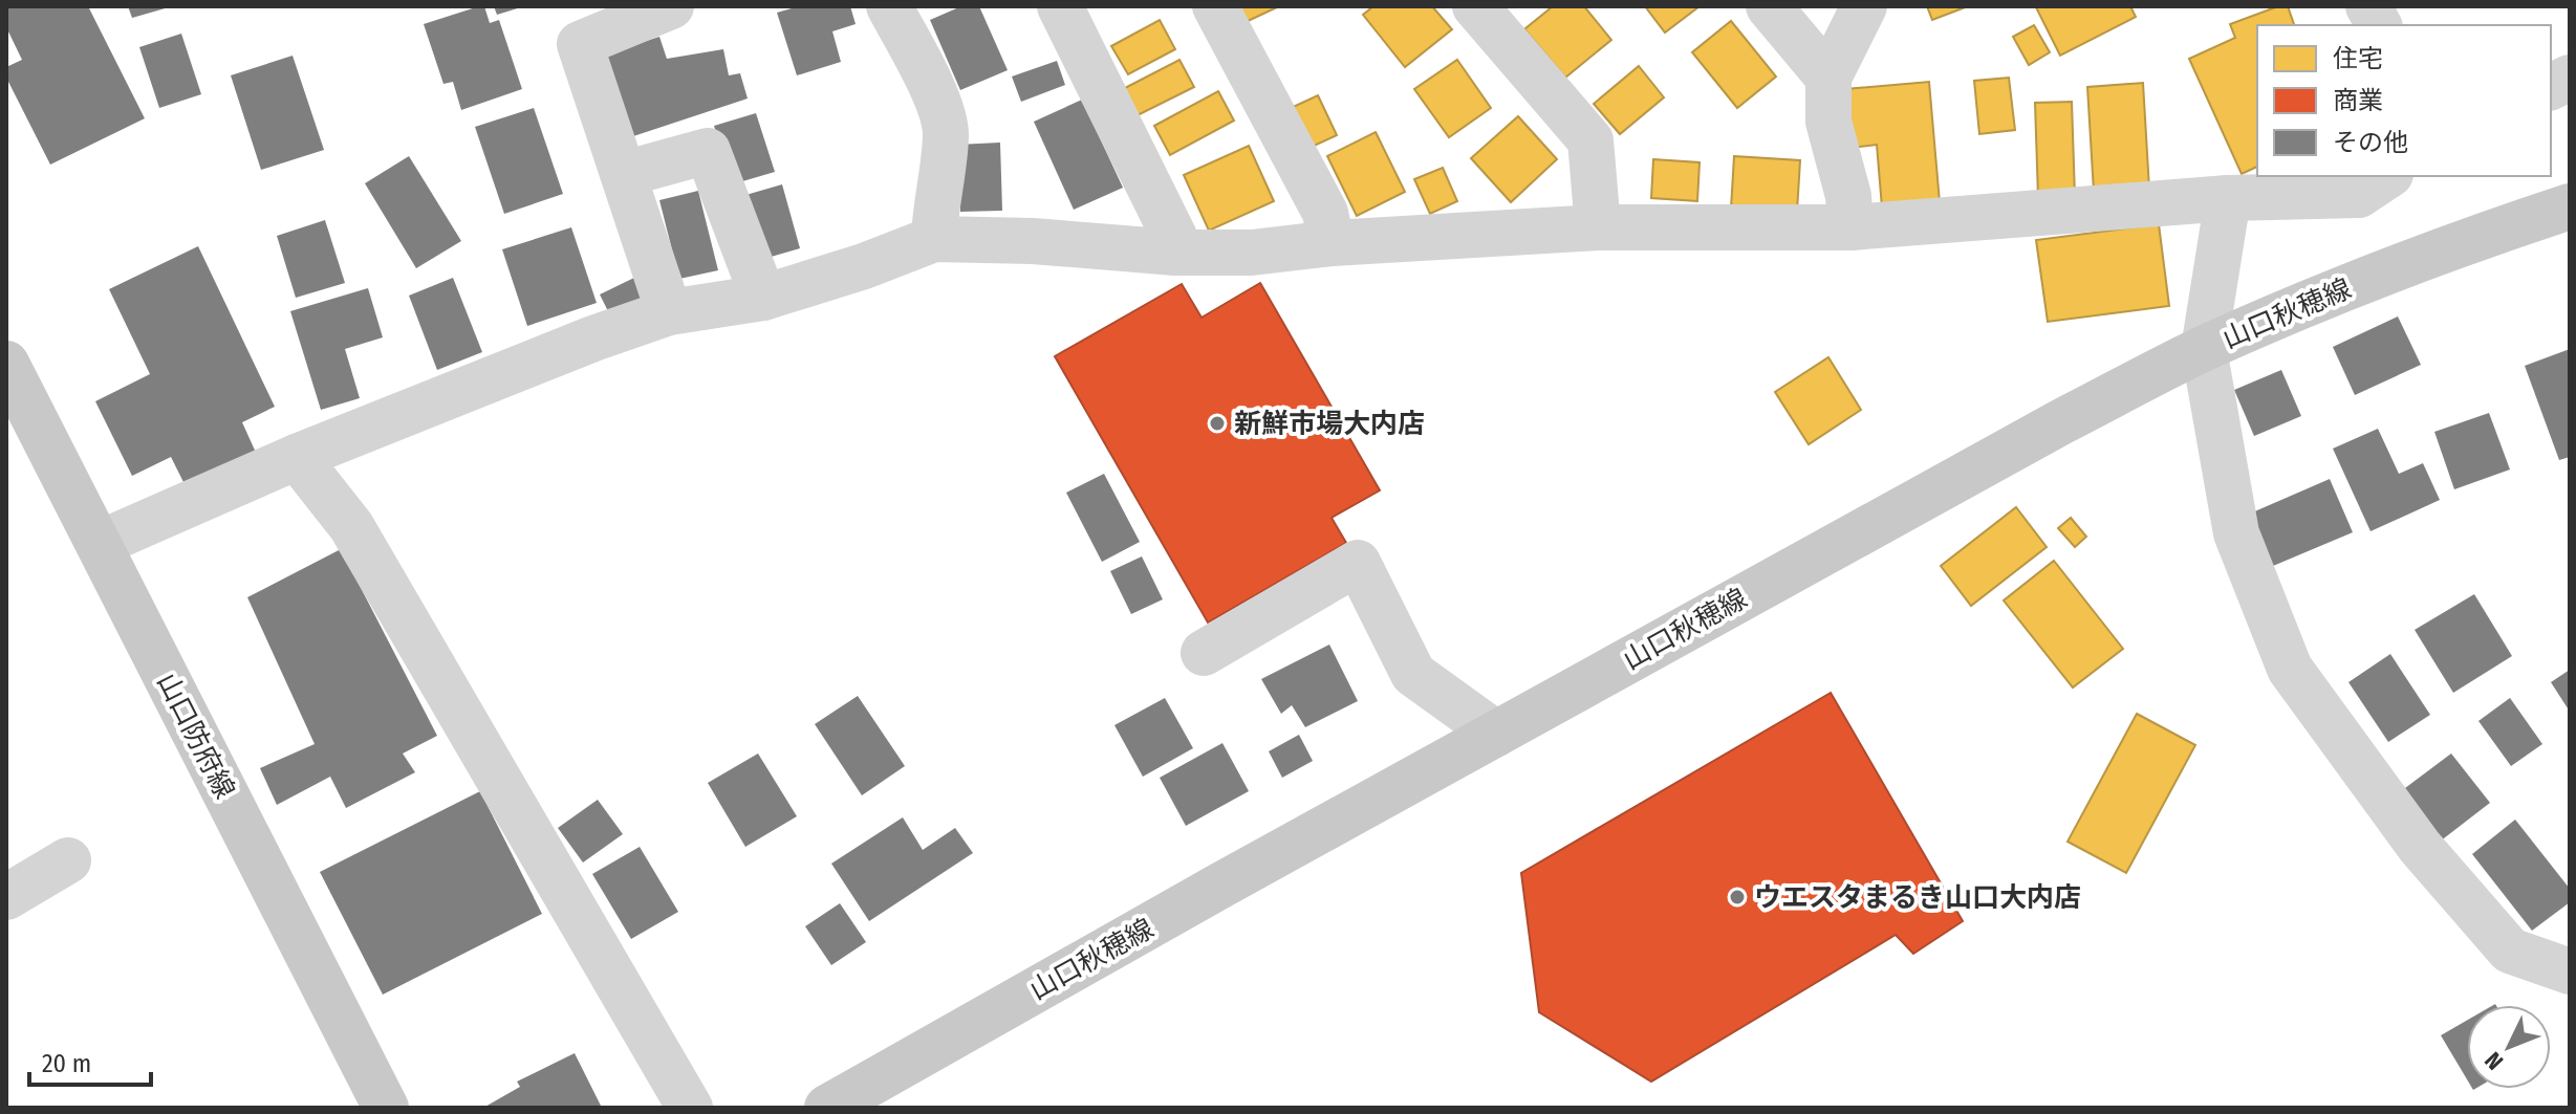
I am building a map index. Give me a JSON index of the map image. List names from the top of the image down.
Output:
{
  "streets": {
    "main road": ["山口秋穂線", "山口防府線"]
  },
  "places": ["新鮮市場大内店", "ウエスタまるき山口大内店"],
  "legend": ["住宅", "商業", "その他"],
  "scale_bar": "20 m",
  "north": "bottom left"
}
